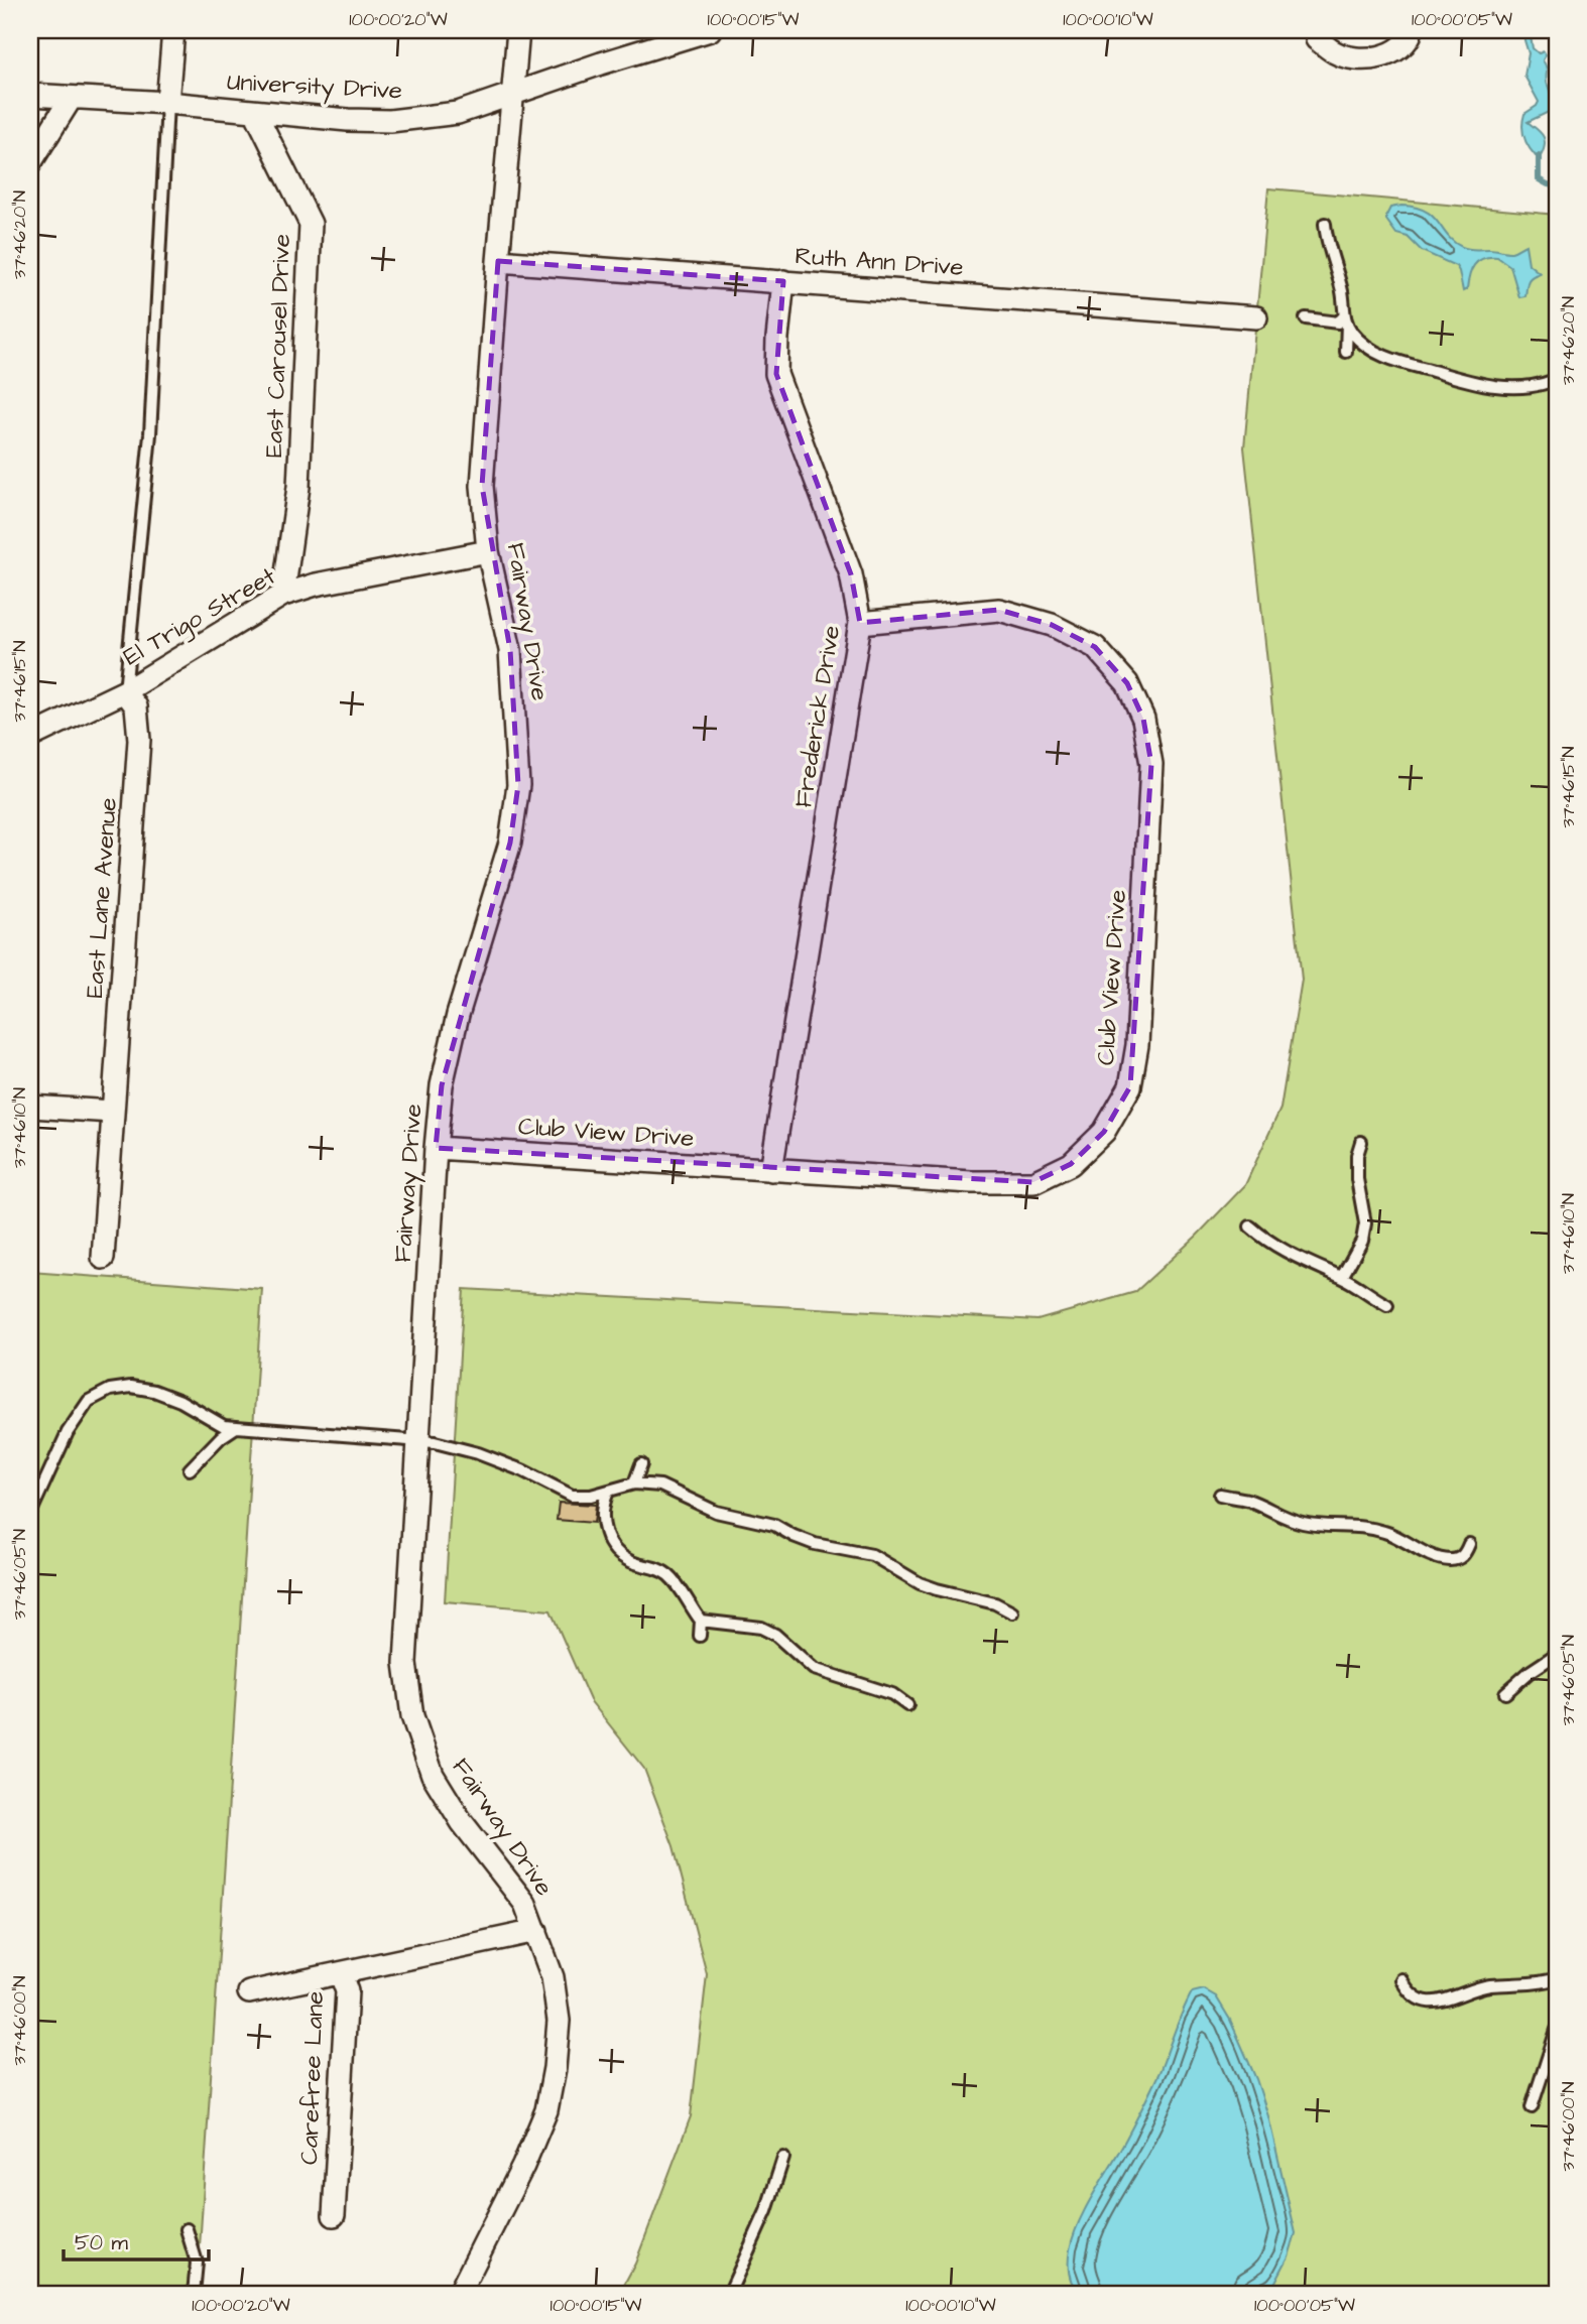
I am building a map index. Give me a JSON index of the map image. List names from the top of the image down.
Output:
{
  "streets": {
    "street": [
      "University Drive",
      "Ruth Ann Drive",
      "East Carousel Drive",
      "El Trigo Street",
      "Fairway Drive",
      "Frederick Drive",
      "East Lane Avenue",
      "Club View Drive",
      "Carefree Lane"
    ]
  },
  "crossings": [
    ["University Drive", "East Carousel Drive"],
    ["University Drive", "Fairway Drive"],
    ["Ruth Ann Drive", "Fairway Drive"],
    ["Ruth Ann Drive", "Frederick Drive"],
    ["East Carousel Drive", "El Trigo Street"],
    ["El Trigo Street", "Fairway Drive"],
    ["El Trigo Street", "East Lane Avenue"],
    ["Fairway Drive", "Club View Drive"],
    ["Fairway Drive", "Carefree Lane"],
    ["Frederick Drive", "Club View Drive"]
  ],
  "scale_bar": "50 m",
  "coordinates": [
    "100°00'20\"W",
    "100°00'15\"W",
    "100°00'10\"W",
    "100°00'05\"W",
    "37°46'20\"N",
    "37°46'15\"N",
    "37°46'10\"N",
    "37°46'05\"N",
    "37°46'00\"N"
  ]
}
